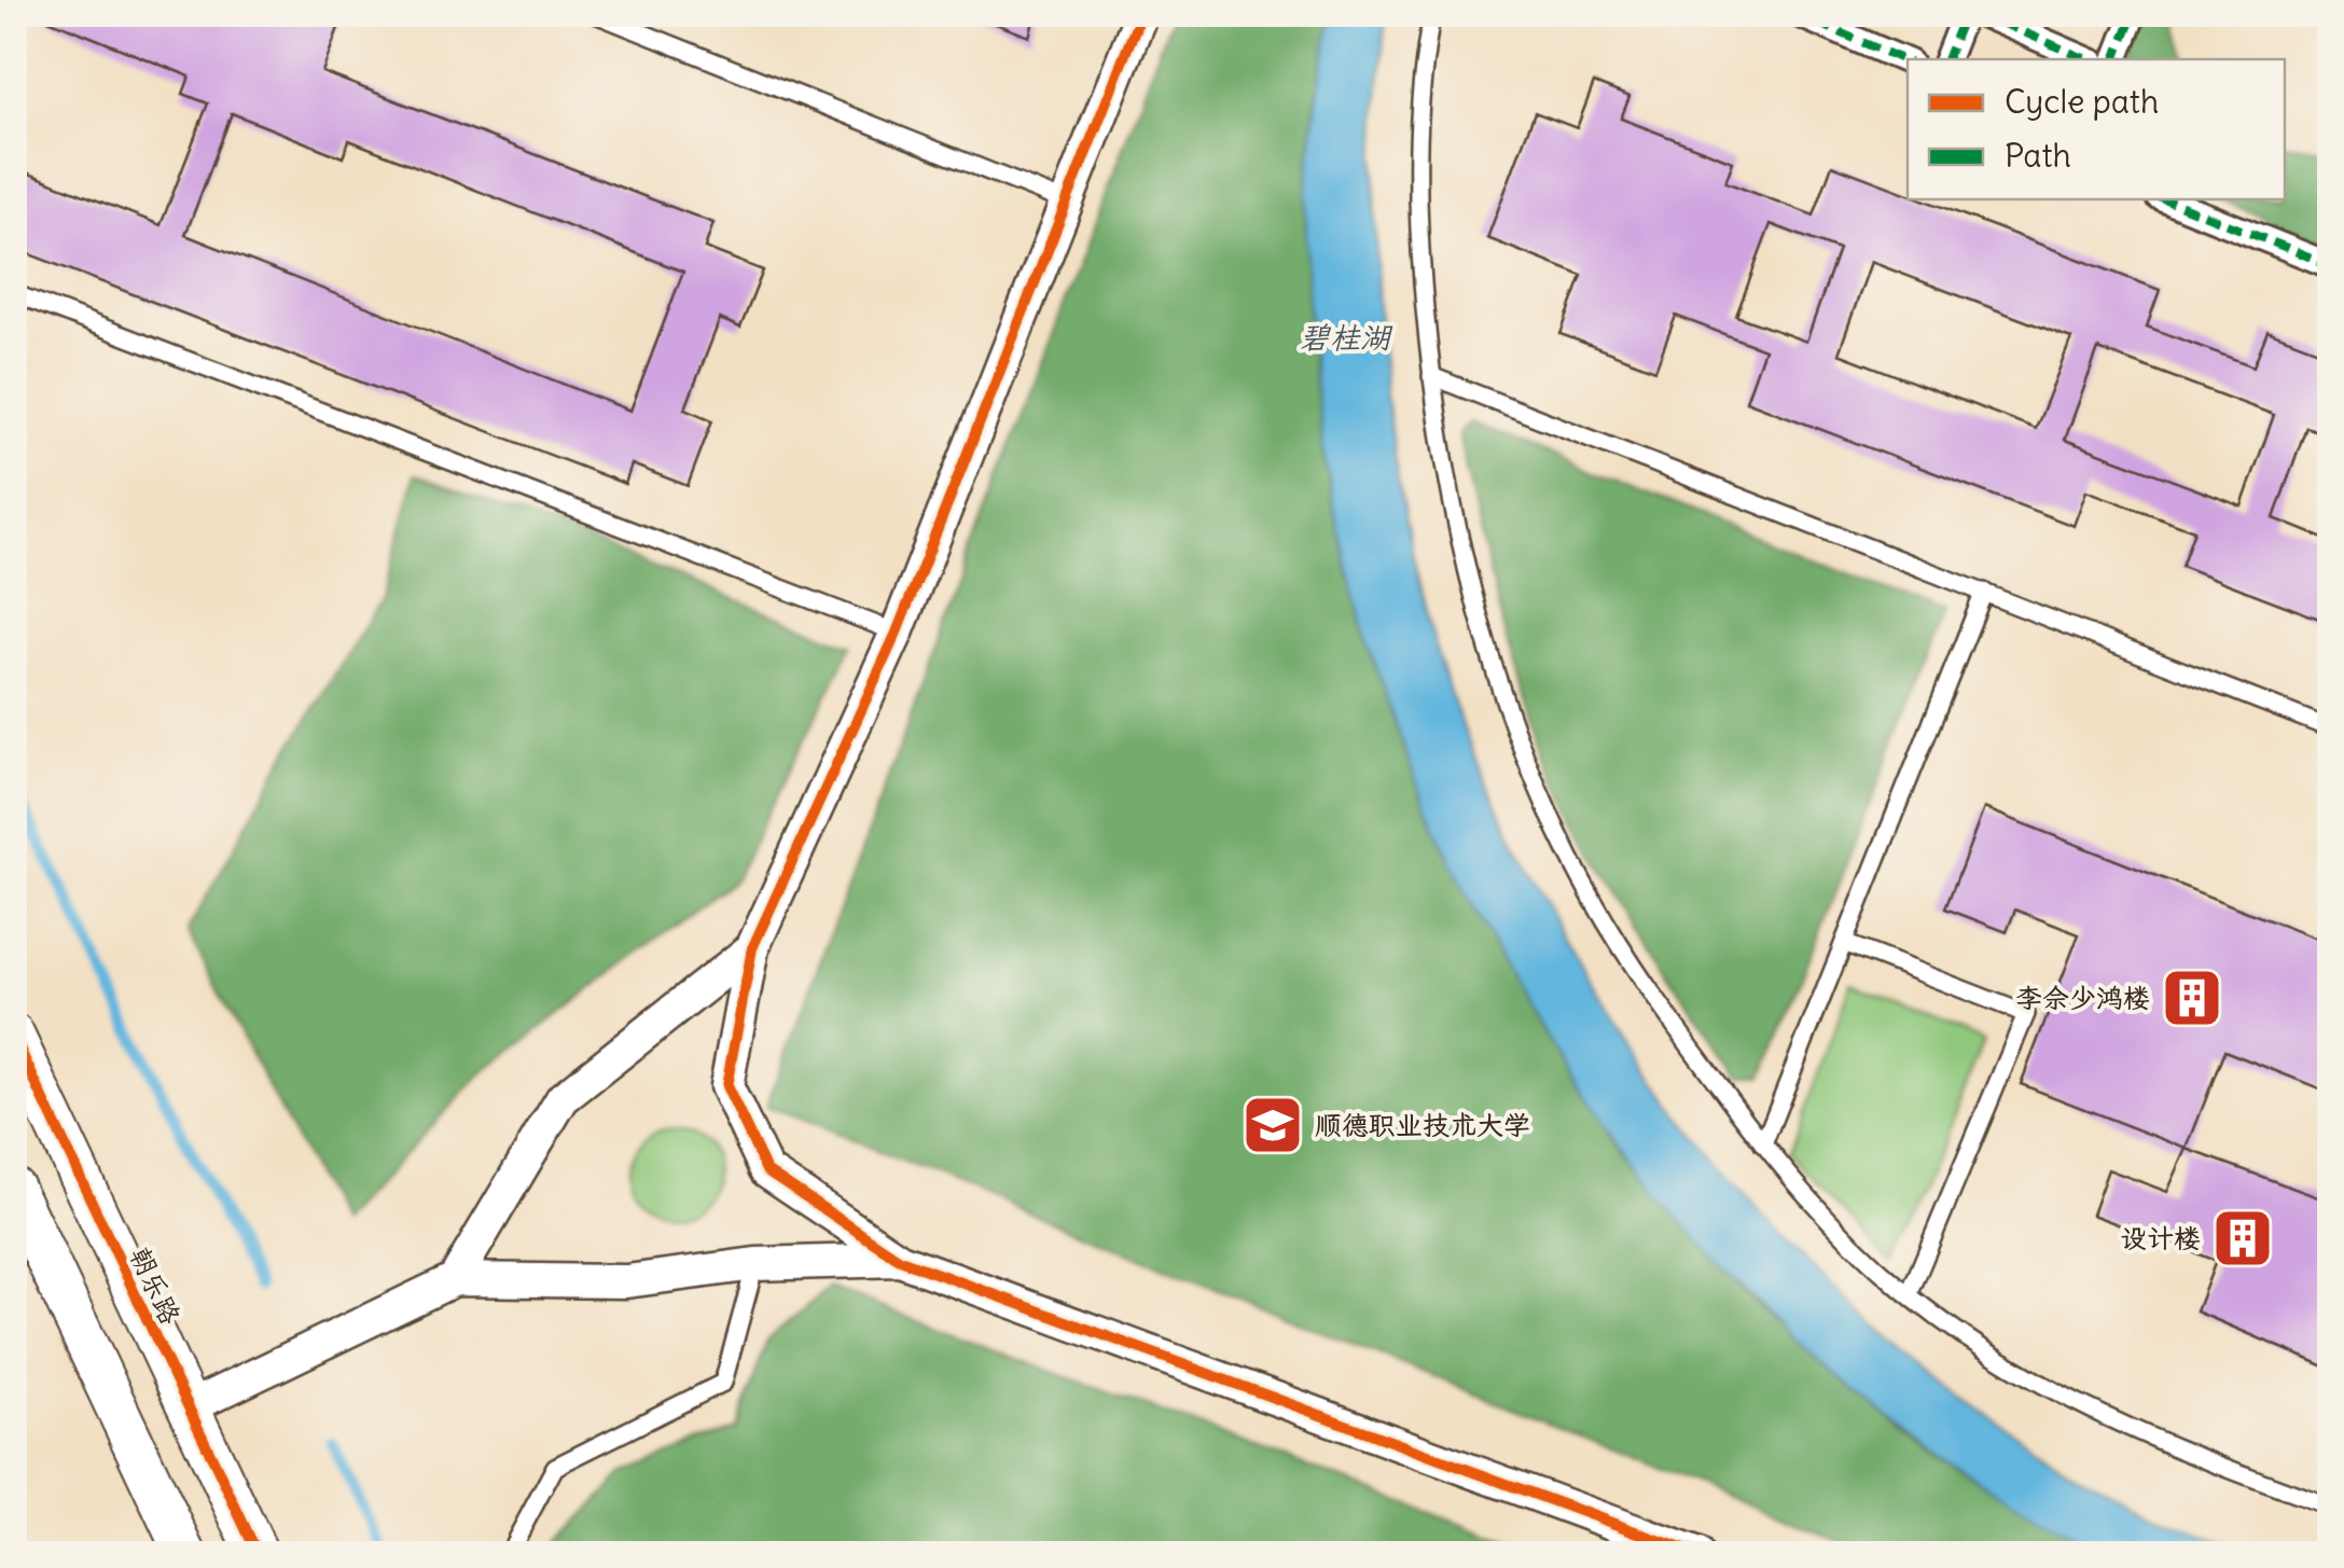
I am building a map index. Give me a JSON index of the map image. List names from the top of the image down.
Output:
{
  "streets": {
    "street": ["朝乐路"]
  },
  "water": ["碧桂湖"],
  "places": {
    "building": ["李佘少鸿楼", "设计楼"],
    "school or university": ["顺德职业技术大学"]
  },
  "legend": ["Cycle path", "Path"]
}
